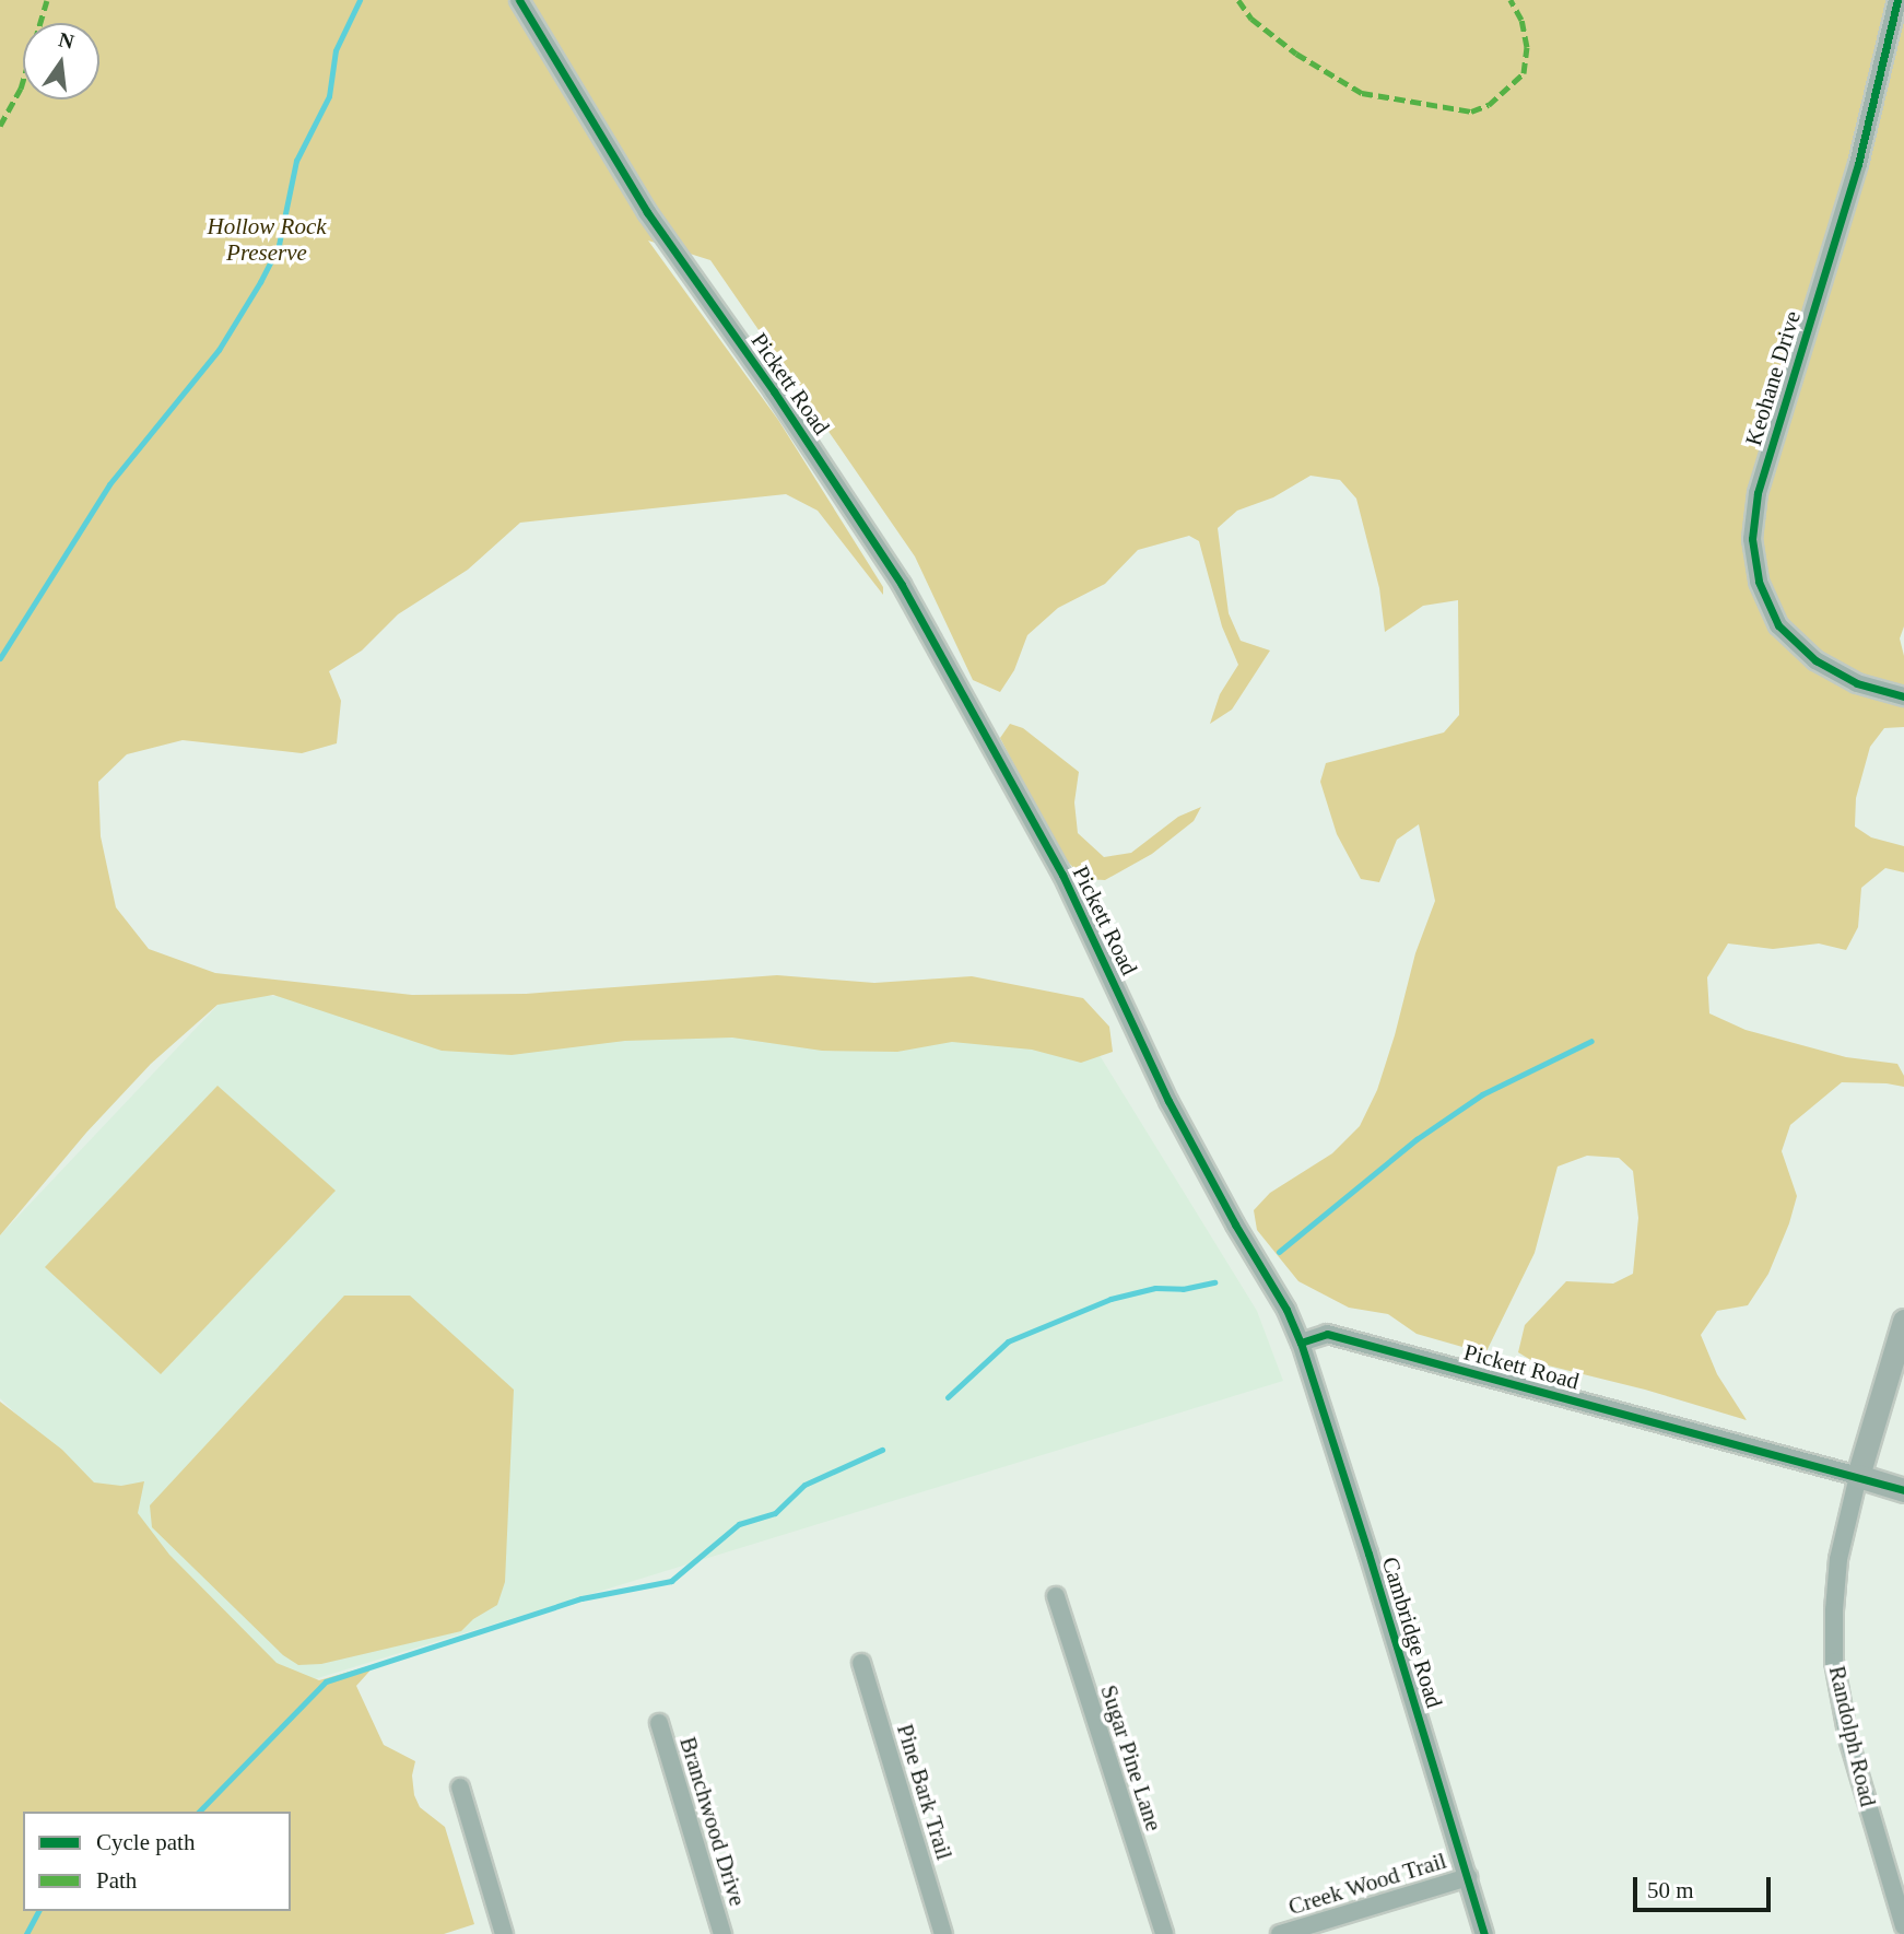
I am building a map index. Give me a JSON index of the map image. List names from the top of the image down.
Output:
{
  "streets": {
    "street": [
      "Keohane Drive",
      "Pickett Road",
      "Cambridge Road",
      "Randolph Road",
      "Sugar Pine Lane",
      "Pine Bark Trail",
      "Branchwood Drive",
      "Creek Wood Trail"
    ]
  },
  "crossings": [
    ["Pickett Road", "Cambridge Road"],
    ["Pickett Road", "Randolph Road"],
    ["Cambridge Road", "Creek Wood Trail"]
  ],
  "parks": ["Hollow Rock Preserve"],
  "legend": ["Cycle path", "Path"],
  "scale_bar": "50 m",
  "north": "top"
}
